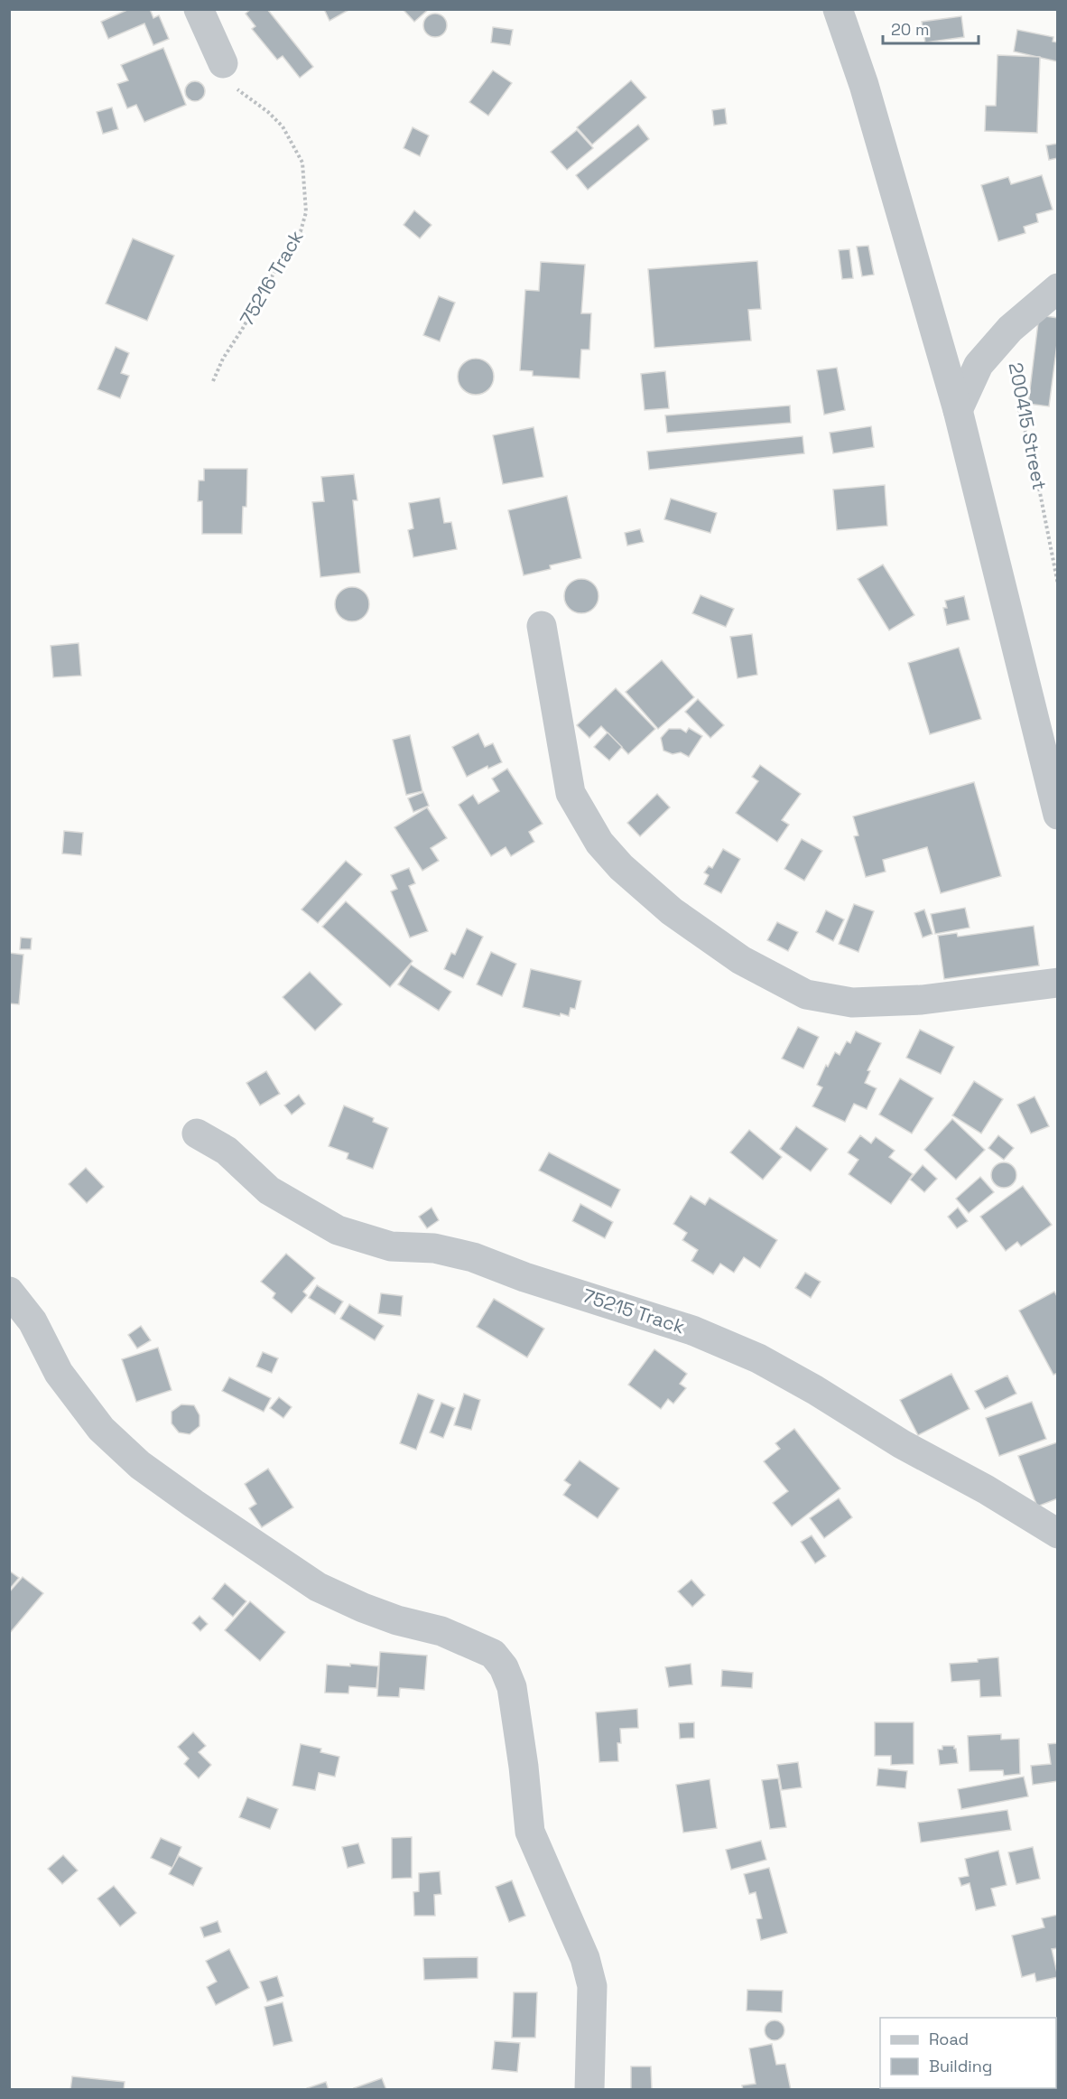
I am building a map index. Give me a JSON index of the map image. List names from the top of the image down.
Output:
{
  "streets": {
    "street": ["75215 Track"],
    "path": ["75216 Track", "200415 Street"]
  },
  "legend": ["Road", "Building"],
  "scale_bar": "20 m"
}
